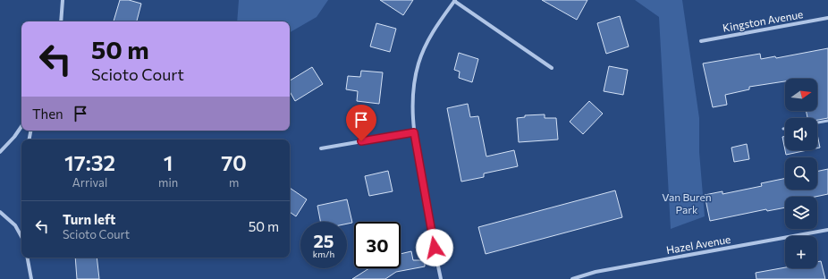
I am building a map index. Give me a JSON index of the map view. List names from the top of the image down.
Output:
{
  "streets": {
    "street": ["Kingston Avenue", "Hazel Avenue"]
  },
  "parks": ["Van Buren Park"],
  "north": "right",
  "page": {
    "turn": ["50 m", "Scioto Court"],
    "map_buttons": "+",
    "then": "Then",
    "eta": [
      "17:32",
      "Arrival",
      "1",
      "min",
      "70",
      "m"
    ],
    "list": [
      {
        "name": "Turn left",
        "note": "Scioto Court",
        "value": "50 m"
      }
    ],
    "speed": "25 km/h",
    "limit": "30"
  }
}
